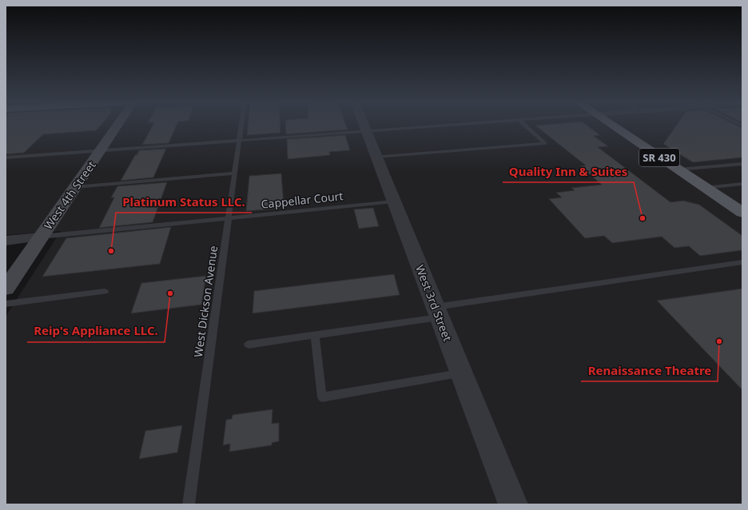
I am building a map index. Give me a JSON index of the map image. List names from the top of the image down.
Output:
{
  "streets": {
    "main road": ["SR 430", "West 4th Street"],
    "street": ["West 3rd Street"],
    "lane": ["Cappellar Court", "West Dickson Avenue"]
  },
  "crossings": [
    ["West 4th Street", "Cappellar Court"],
    ["Cappellar Court", "West Dickson Avenue"],
    ["Cappellar Court", "West 3rd Street"]
  ],
  "places": [
    "Quality Inn & Suites",
    "Platinum Status LLC.",
    "Reip's Appliance LLC.",
    "Renaissance Theatre"
  ]
}
